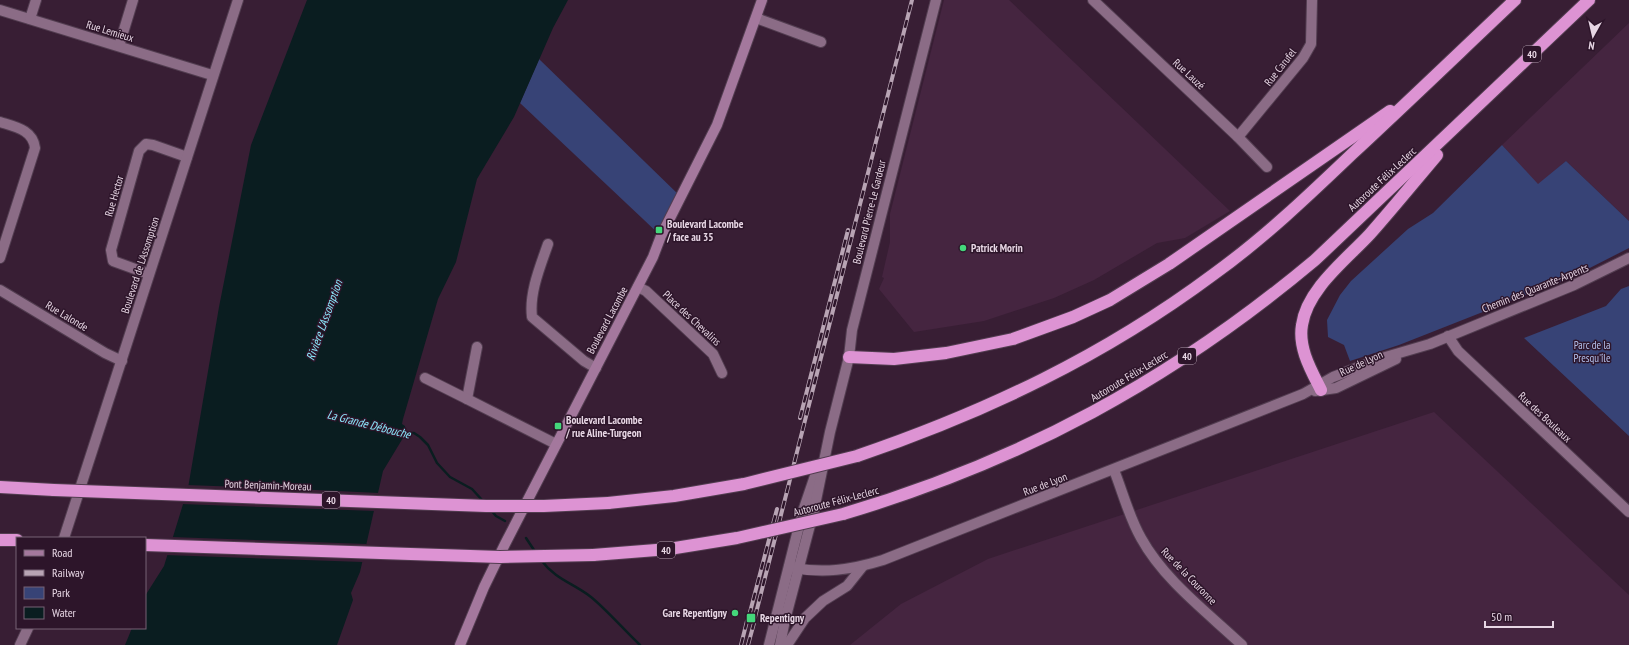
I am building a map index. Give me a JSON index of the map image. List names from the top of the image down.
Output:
{
  "streets": {
    "highway": ["40", "Autoroute Félix-Leclerc", "Pont Benjamin-Moreau"],
    "main road": ["Boulevard Lacombe"],
    "street": [
      "Rue Lemieux",
      "Rue Carufel",
      "Rue Lauzé",
      "Rue Hector",
      "Boulevard Pierre-Le Gardeur",
      "Boulevard de L'Assomption",
      "Chemin des Quarante-Arpents",
      "Rue Lalonde",
      "Place des Chevalins",
      "Rue de Lyon",
      "Rue des Bouleaux",
      "Rue de la Couronne"
    ]
  },
  "crossings": [
    ["Rue Lemieux", "Boulevard de L'Assomption"],
    ["40", "Pont Benjamin-Moreau"],
    ["Rue Carufel", "Rue Lauzé"],
    ["Rue Hector", "Boulevard de L'Assomption"],
    ["Boulevard Pierre-Le Gardeur", "Rue de Lyon"],
    ["Boulevard de L'Assomption", "Rue Lalonde"],
    ["Chemin des Quarante-Arpents", "Rue de Lyon"],
    ["Chemin des Quarante-Arpents", "Rue des Bouleaux"],
    ["Place des Chevalins", "Boulevard Lacombe"],
    ["Rue de Lyon", "Rue des Bouleaux"],
    ["Rue de Lyon", "Rue de la Couronne"]
  ],
  "water": ["Rivière L'Assomption", "La Grande Débouche"],
  "parks": ["Parc de la Presqu'île"],
  "places": {
    "transit": ["Boulevard Lacombe / face au 35", "Boulevard Lacombe / rue Aline-Turgeon", "Repentigny"],
    "other": ["Patrick Morin", "Gare Repentigny"]
  },
  "legend": [
    "Road",
    "Railway",
    "Park",
    "Water"
  ],
  "scale_bar": "50 m",
  "north": "bottom"
}
